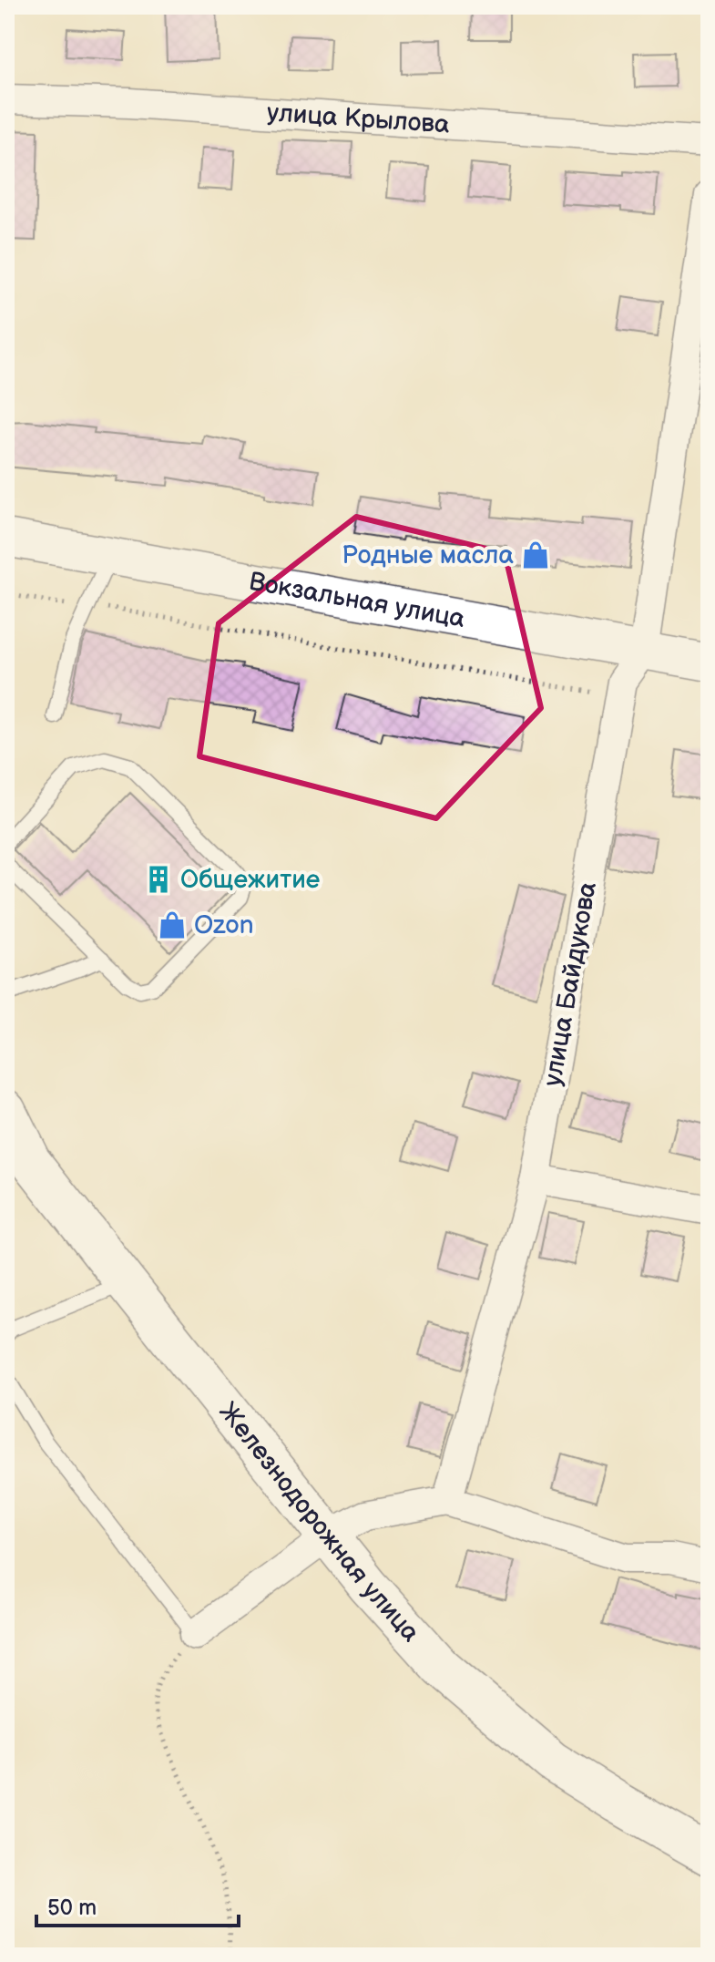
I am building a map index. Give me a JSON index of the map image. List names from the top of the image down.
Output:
{
  "streets": {
    "main road": ["Железнодорожная улица"],
    "street": ["улица Крылова", "Вокзальная улица", "улица Байдукова"]
  },
  "crossings": [
    ["Вокзальная улица", "улица Байдукова"]
  ],
  "places": {
    "shop": ["Родные масла", "Ozon"],
    "building": ["Общежитие"]
  },
  "scale_bar": "50 m"
}
